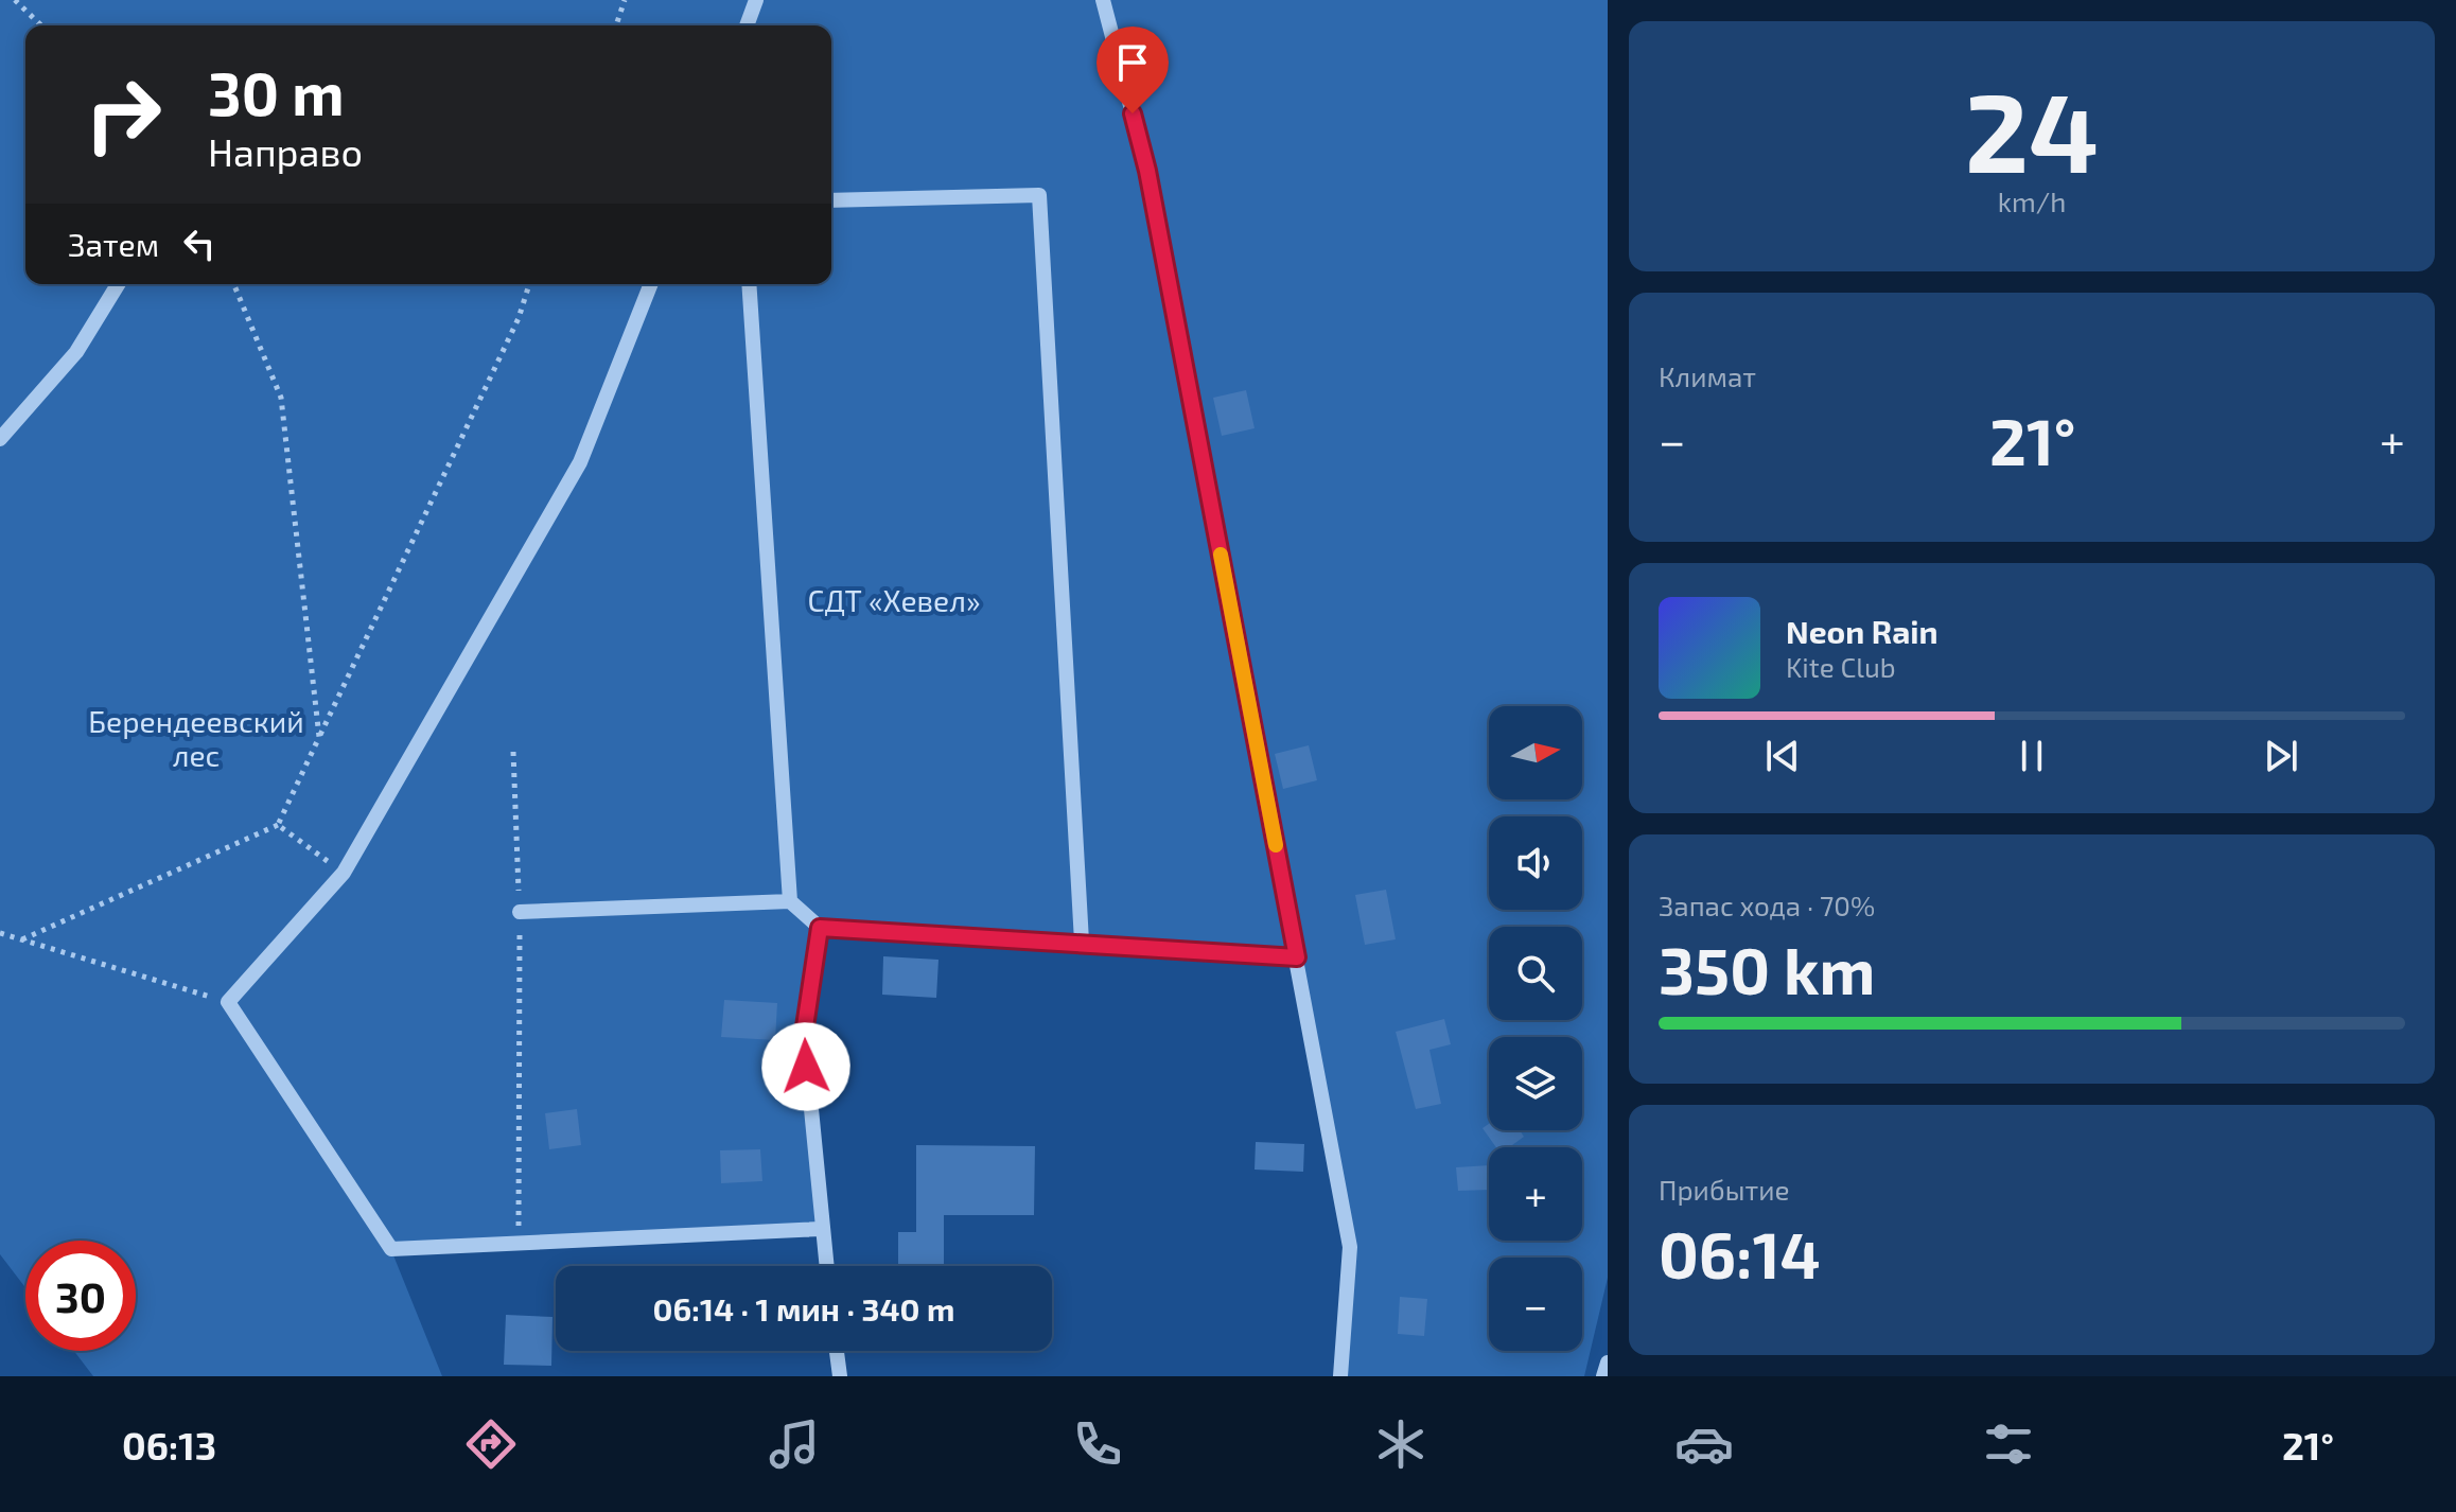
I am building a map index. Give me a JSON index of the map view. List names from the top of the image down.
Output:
{
  "parks": ["СДТ «Хевел»", "Берендеевский лес"],
  "north": "right",
  "page": {
    "tile": [
      ["24", "km/h"],
      "Климат",
      ["Запас хода · 70%", "350 km"],
      ["Прибытие", "06:14"]
    ],
    "turn": ["30 m", "Направо"],
    "then": "Затем",
    "heat": ["−", "21°", "+"],
    "song": ["Neon Rain", "Kite Club"],
    "map_buttons": ["+", "−"],
    "limit": "30",
    "trip": "06:14 · 1 мин · 340 m",
    "tabs": ["06:13", "21°"]
  }
}
